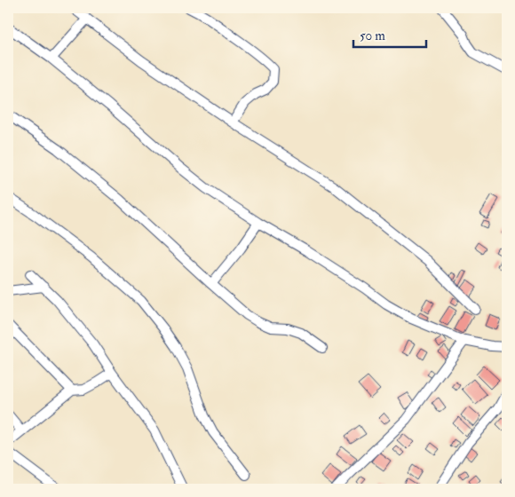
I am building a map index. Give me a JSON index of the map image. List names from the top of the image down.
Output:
{
  "scale_bar": "50 m"
}
